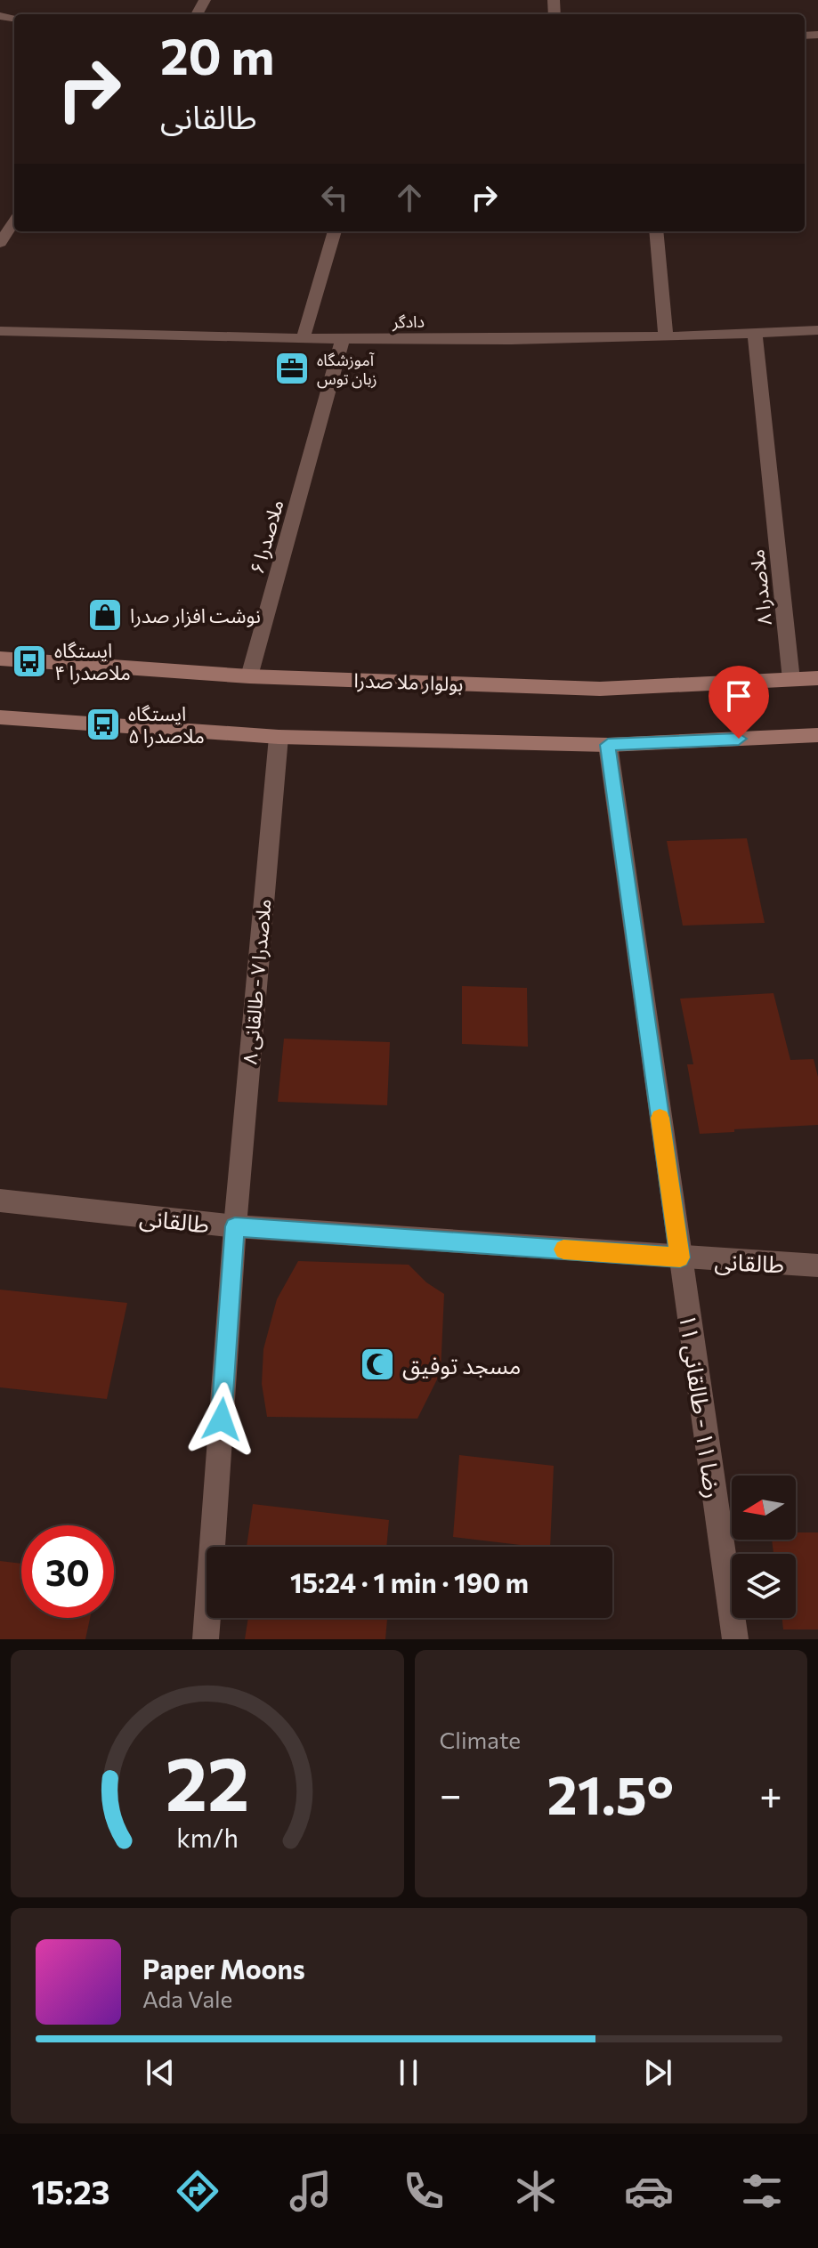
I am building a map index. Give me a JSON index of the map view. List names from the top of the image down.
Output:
{
  "streets": {
    "main road": ["بولوار ملا صدرا"],
    "street": [
      "دادگر",
      "ملاصدرا ۶",
      "ملاصدرا ۸",
      "ملاصدرا ۷ - طالقانی ۸",
      "طالقانی",
      "رضا ۱۱ - طالقانی ۱۱"
    ]
  },
  "crossings": [
    ["دادگر", "ملاصدرا ۶"],
    ["دادگر", "ملاصدرا ۸"],
    ["ملاصدرا ۶", "بولوار ملا صدرا"],
    ["ملاصدرا ۸", "بولوار ملا صدرا"],
    ["ملاصدرا ۷ - طالقانی ۸", "طالقانی"],
    ["طالقانی", "رضا ۱۱ - طالقانی ۱۱"]
  ],
  "places": {
    "office": ["آموزشگاه زبان توس"],
    "shop": ["نوشت افزار صدرا"],
    "bus stop": ["ایستگاه ملاصدرا ۴", "ایستگاه ملاصدرا ۵"],
    "mosque": ["مسجد توفیق"]
  },
  "north": "left",
  "page": {
    "turn": ["20 m", "طالقانی"],
    "limit": "30",
    "trip": "15:24 · 1 min · 190 m",
    "tile": "Climate",
    "heat": ["−", "21.5°", "+"],
    "song": ["Paper Moons", "Ada Vale"],
    "tabs": "15:23",
    "gauge": ["22", "km/h"]
  }
}
